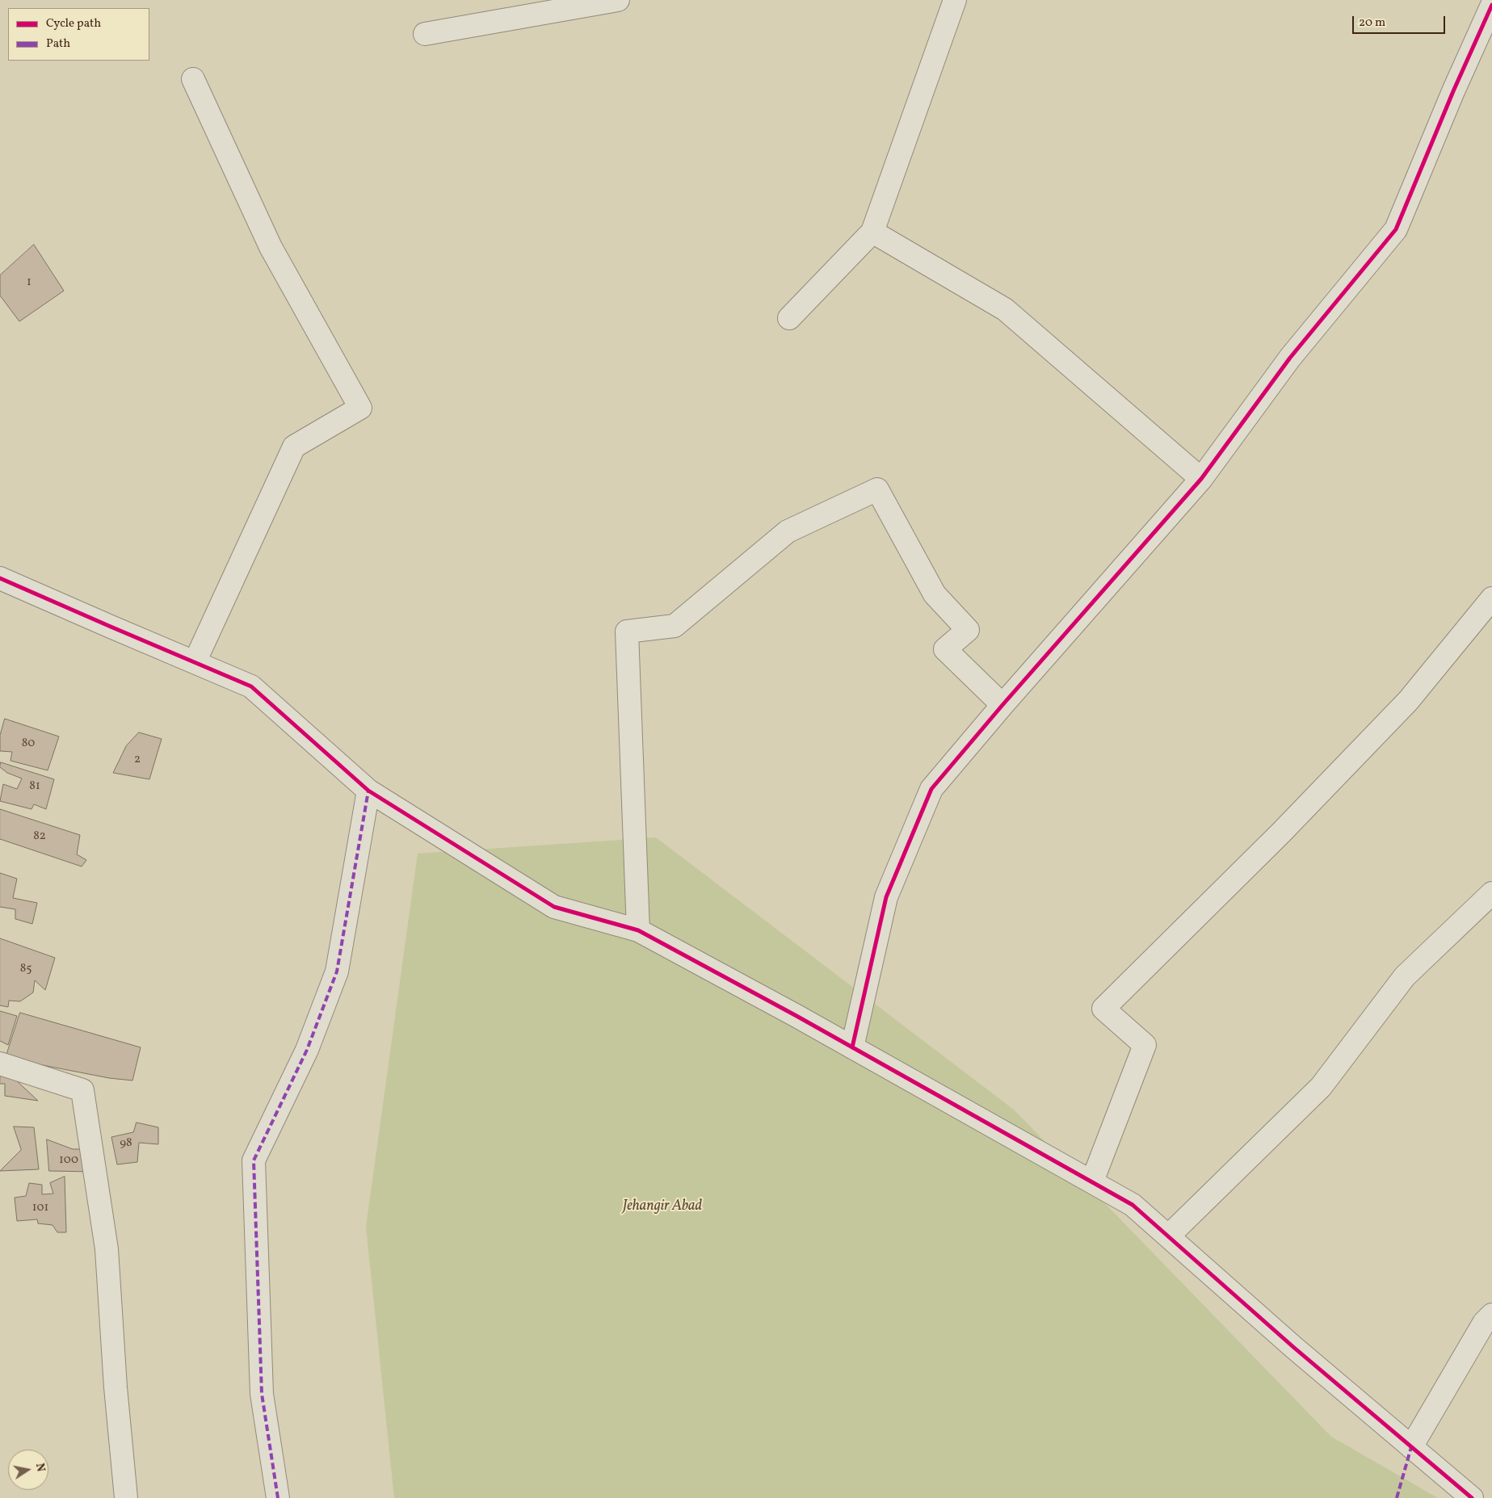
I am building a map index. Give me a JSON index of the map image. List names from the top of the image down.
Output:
{
  "parks": ["Jehangir Abad"],
  "house_numbers": [
    "1",
    "80",
    "2",
    "81",
    "82",
    "85",
    "98",
    "100",
    "101"
  ],
  "legend": ["Cycle path", "Path"],
  "scale_bar": "20 m",
  "north": "right"
}
